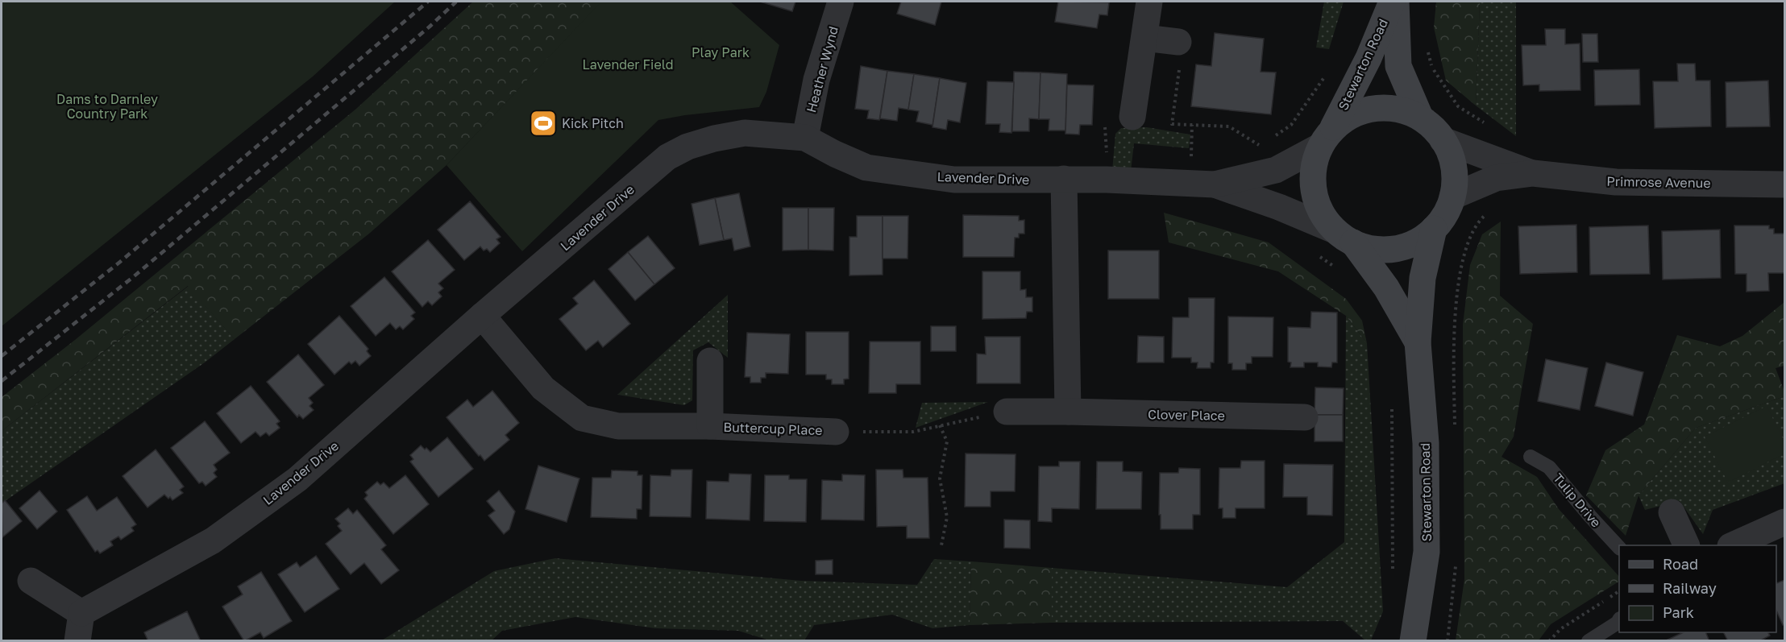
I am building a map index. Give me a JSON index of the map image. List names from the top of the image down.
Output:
{
  "streets": {
    "main road": ["Stewarton Road"],
    "street": [
      "Heather Wynd",
      "Lavender Drive",
      "Primrose Avenue",
      "Clover Place",
      "Buttercup Place"
    ],
    "lane": ["Tulip Drive"]
  },
  "crossings": [
    ["Stewarton Road", "Lavender Drive"],
    ["Stewarton Road", "Primrose Avenue"],
    ["Heather Wynd", "Lavender Drive"],
    ["Lavender Drive", "Primrose Avenue"],
    ["Lavender Drive", "Buttercup Place"]
  ],
  "parks": ["Play Park", "Lavender Field", "Dams to Darnley Country Park"],
  "places": {
    "sports": ["Kick Pitch"]
  },
  "legend": ["Road", "Railway", "Park"]
}
